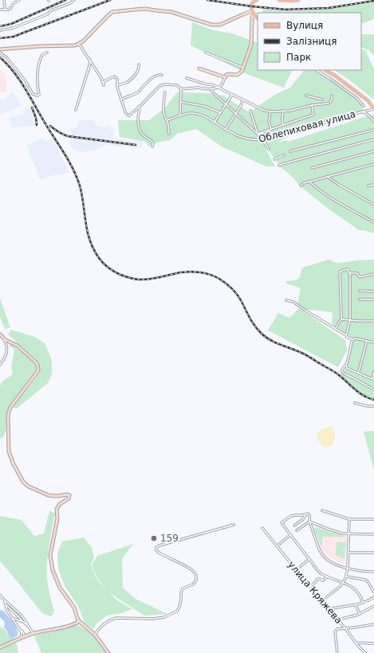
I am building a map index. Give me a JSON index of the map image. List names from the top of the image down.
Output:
{
  "streets": {
    "street": ["Облепиховая улица", "улица Кряжева"]
  },
  "places": ["159"],
  "legend": ["Вулиця", "Залізниця", "Парк"]
}
